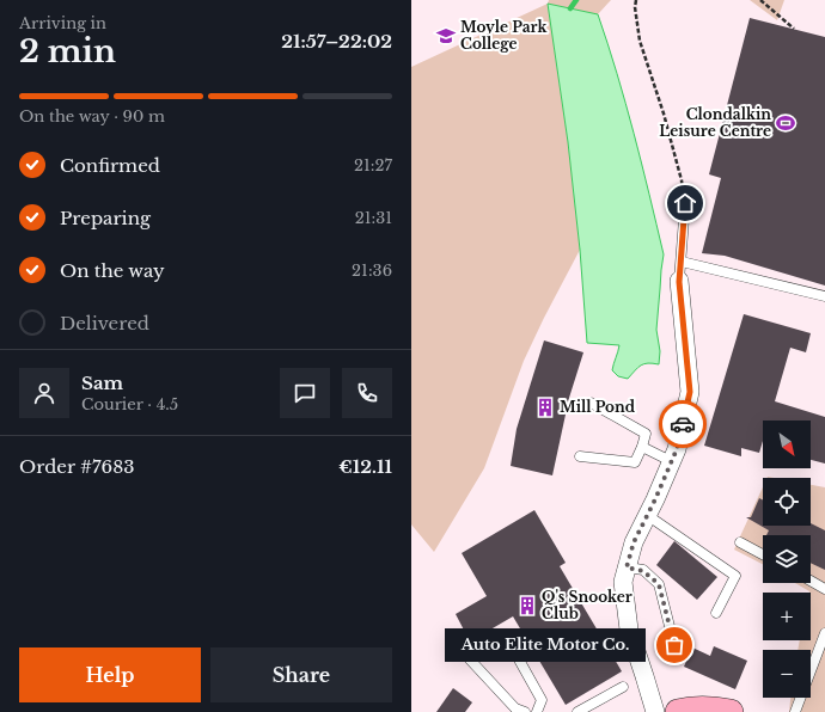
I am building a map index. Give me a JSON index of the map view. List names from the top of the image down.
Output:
{
  "places": {
    "school or university": ["Moyle Park College"],
    "sports": ["Clondalkin Leisure Centre"],
    "building": ["Mill Pond", "Q's Snooker Club"],
    "other": ["Auto Elite Motor Co."]
  },
  "north": "bottom right",
  "page": {
    "heading": ["2 min", "Arriving in", "21:57–22:02"],
    "panel": [
      "Sam",
      "Courier · 4.5",
      "Order #7683",
      "€12.11"
    ],
    "bar": "On the way · 90 m",
    "list": [
      ["Confirmed", "21:27"],
      ["Preparing", "21:31"],
      ["On the way", "21:36"],
      "Delivered"
    ],
    "map_buttons": ["+", "−"],
    "bubble": "Auto Elite Motor Co.",
    "buttons": ["Help", "Share"]
  }
}
